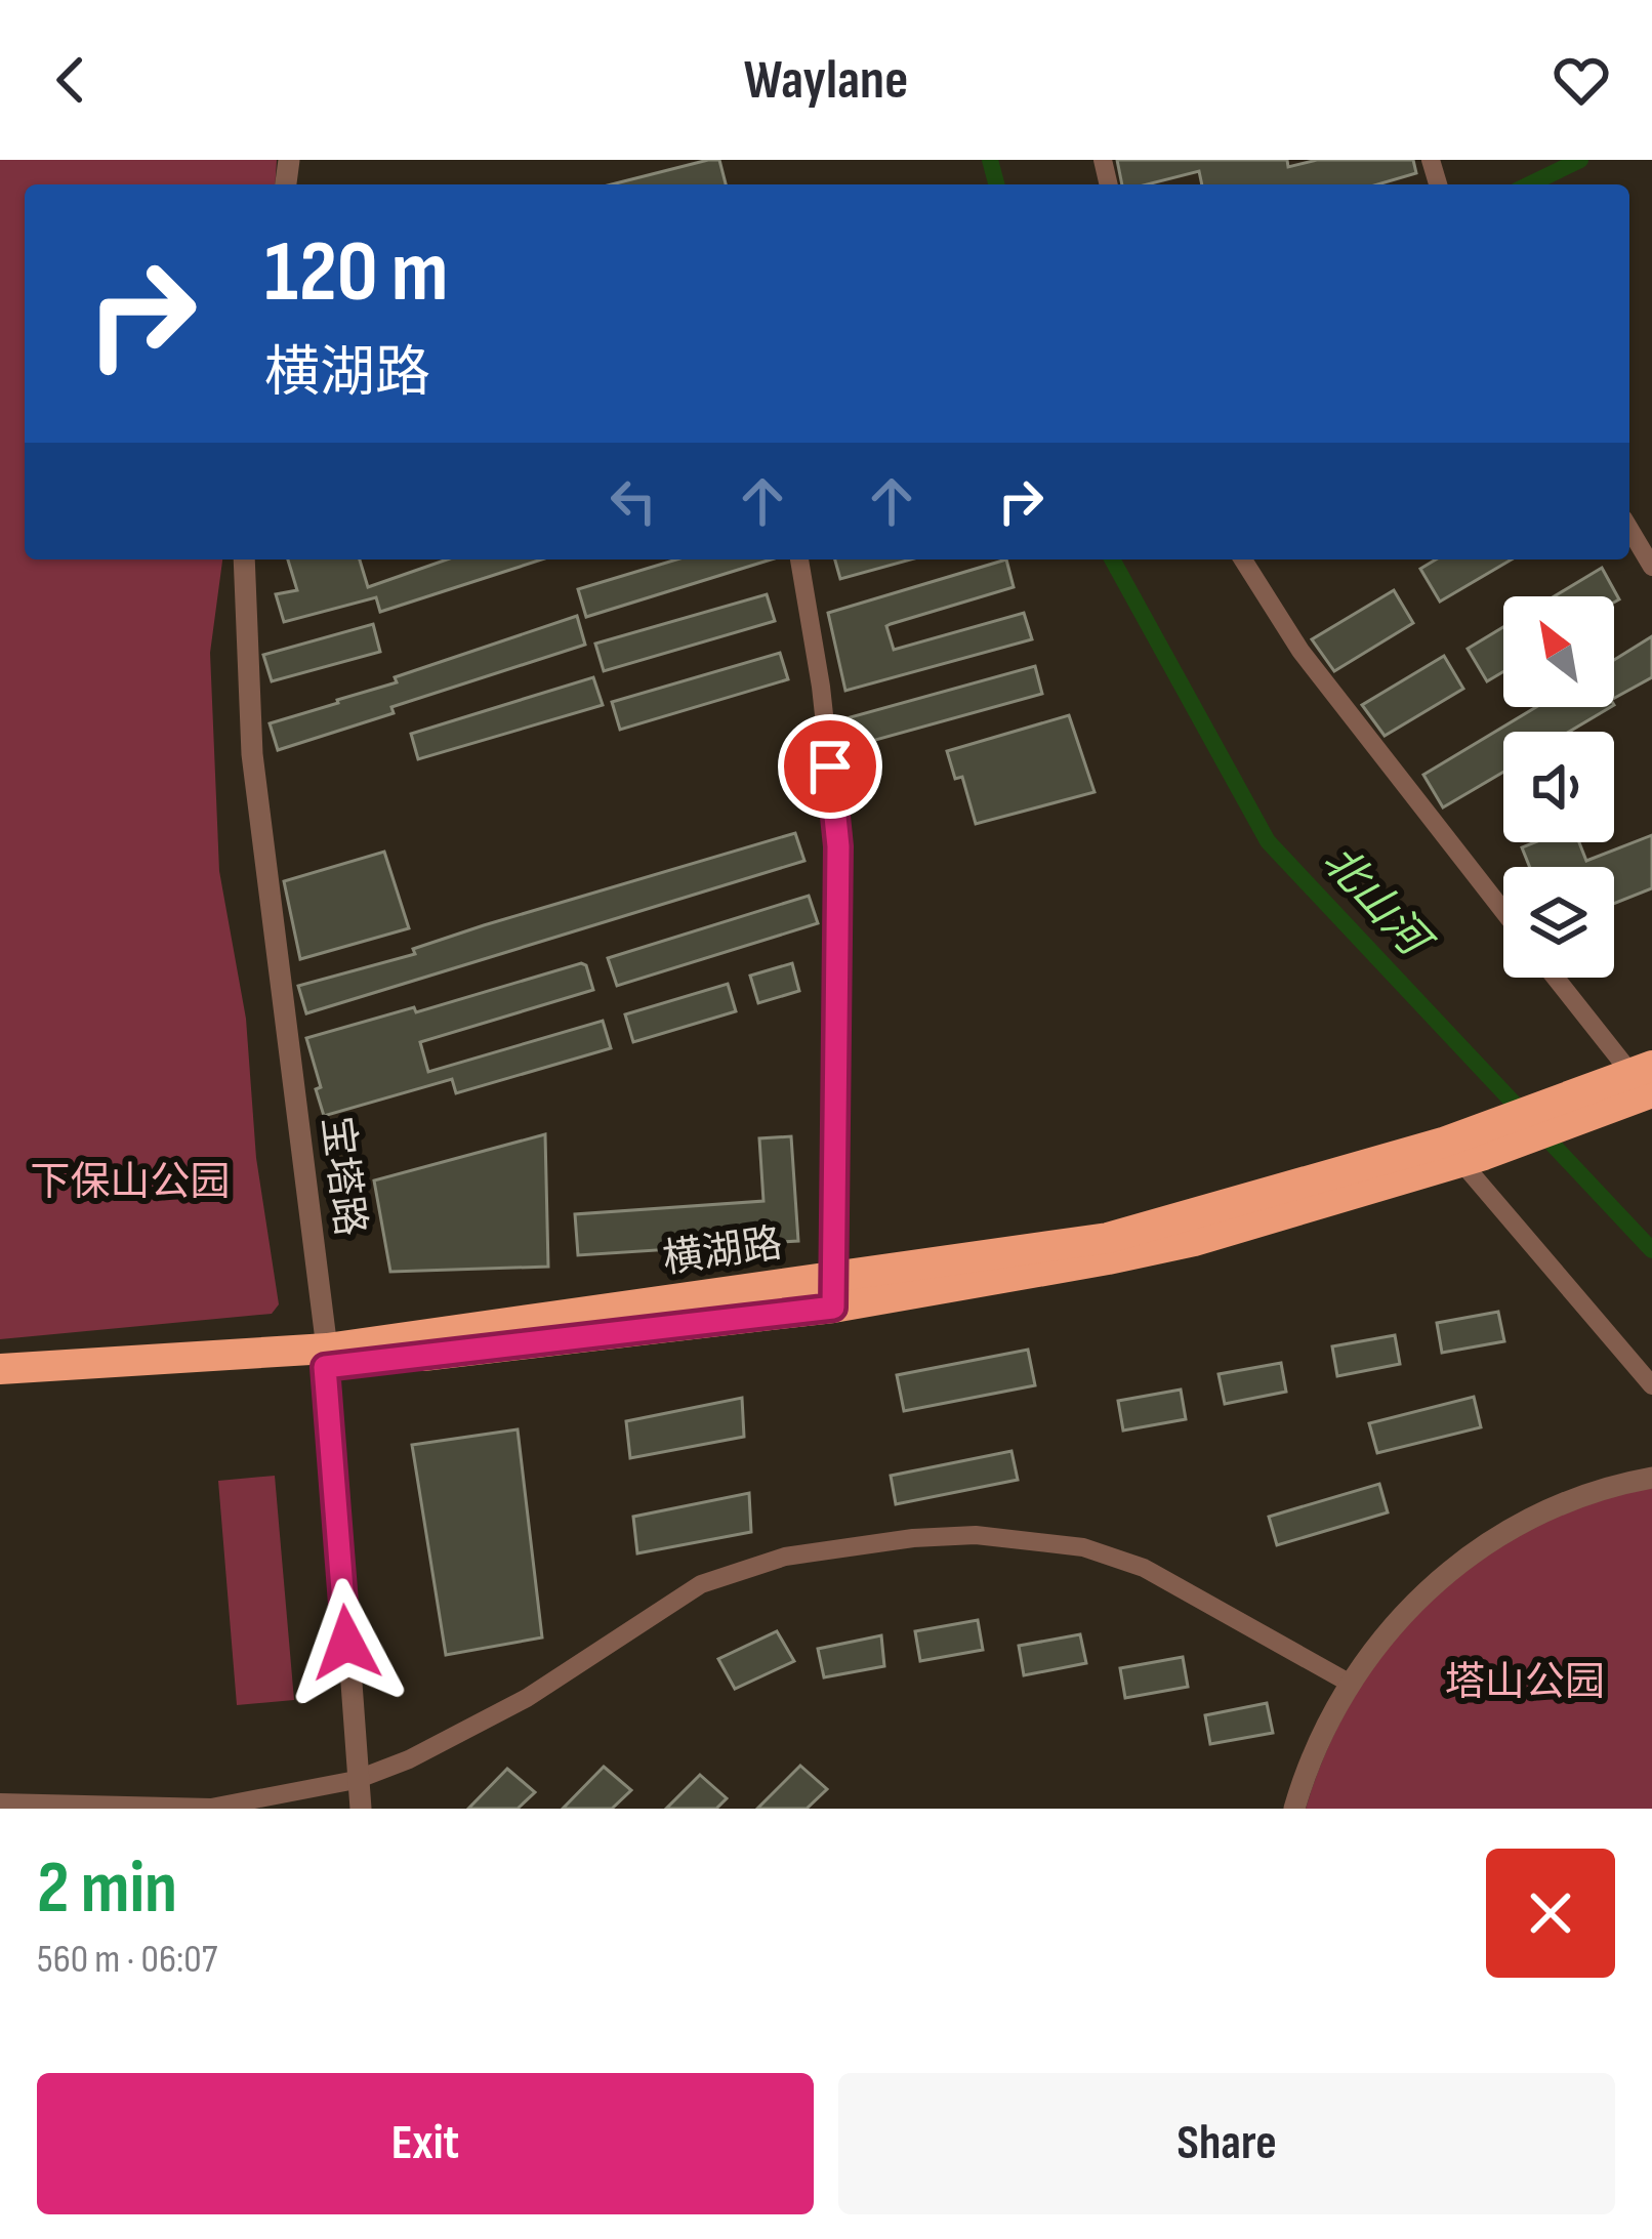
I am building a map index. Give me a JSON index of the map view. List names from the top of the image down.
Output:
{
  "streets": {
    "highway": ["横湖路"],
    "street": ["宝塔路"]
  },
  "crossings": [
    ["宝塔路", "横湖路"]
  ],
  "water": ["北山河"],
  "parks": ["下保山公园", "塔山公园"],
  "north": "top left",
  "page": {
    "header": "Waylane",
    "turn": ["120 m", "横湖路"],
    "heading": ["2 min", "560 m · 06:07"],
    "buttons": ["Exit", "Share"]
  }
}
